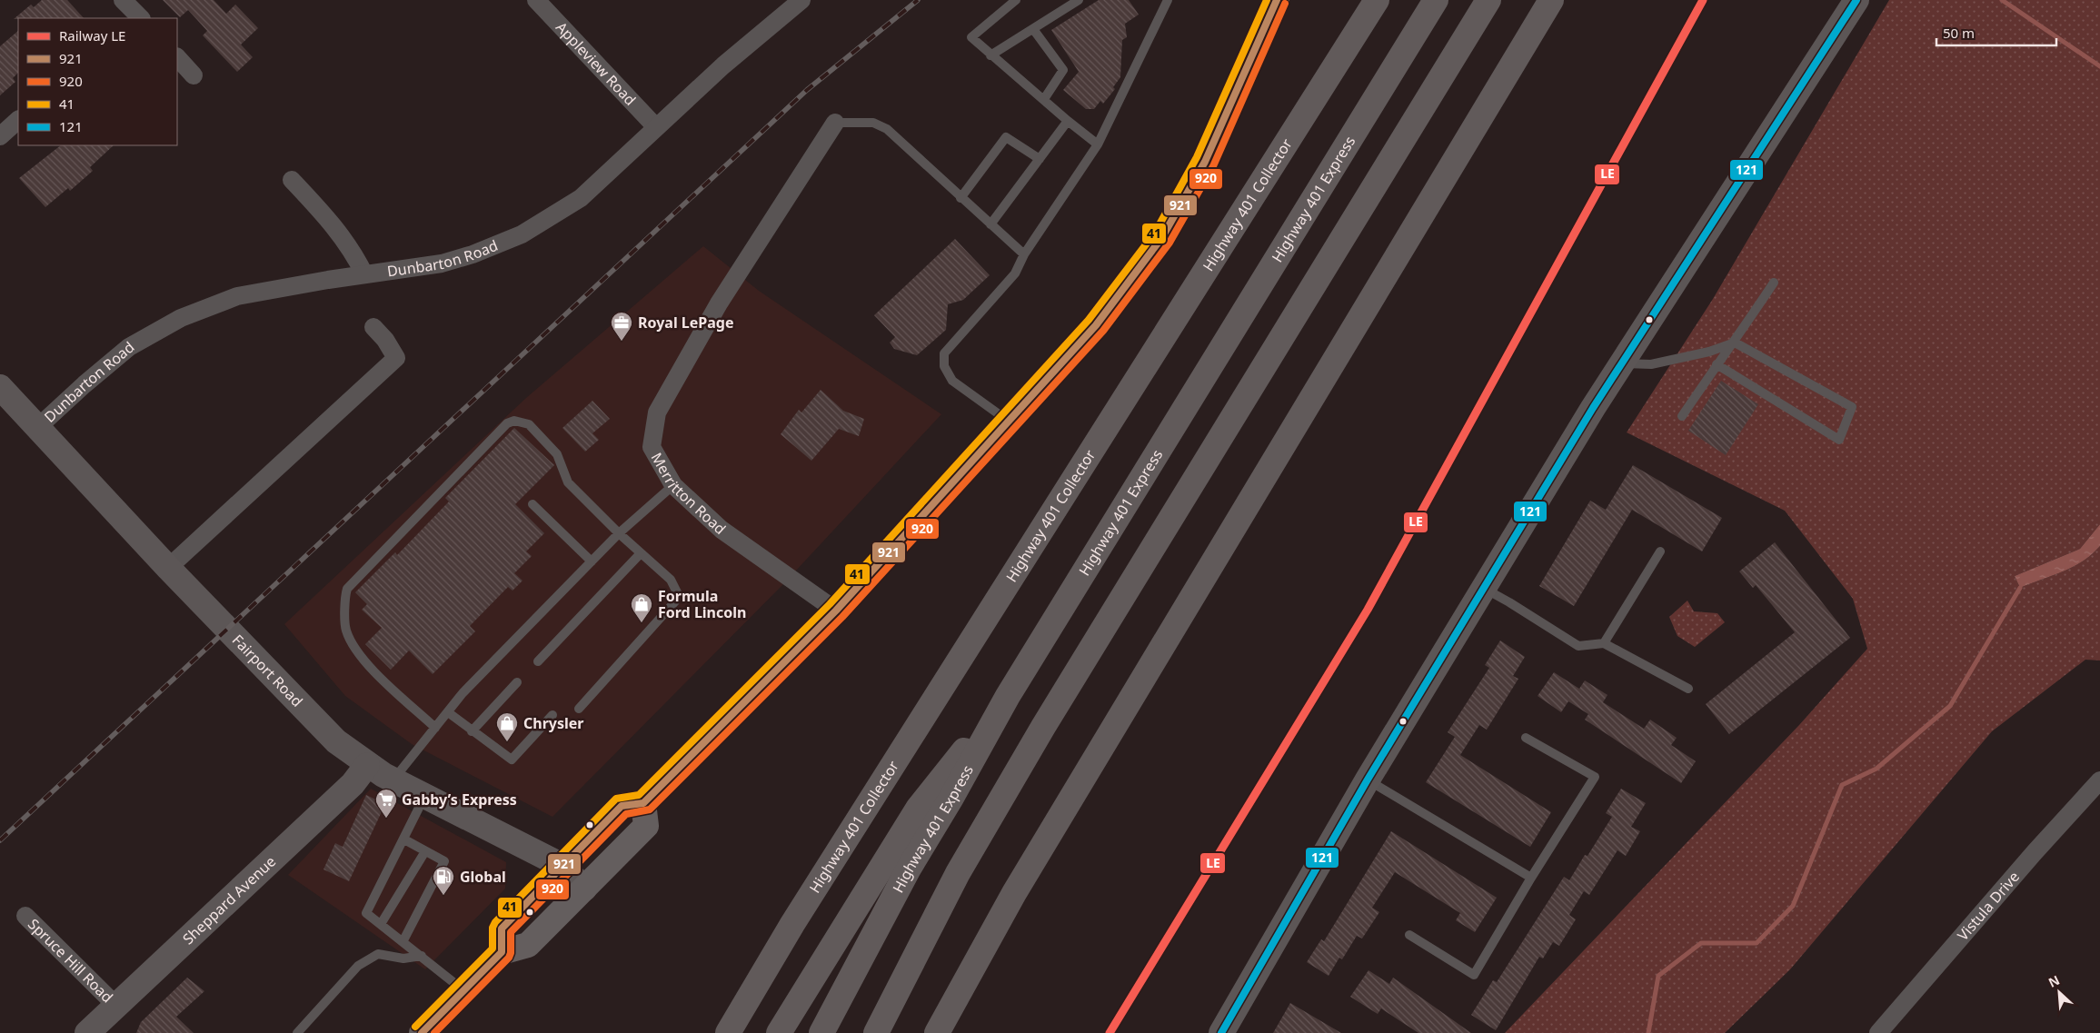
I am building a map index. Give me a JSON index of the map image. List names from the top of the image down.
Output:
{
  "streets": {
    "highway": ["Highway 401 Express", "Highway 401 Collector"],
    "main road": ["Fairport Road", "Sheppard Avenue"],
    "street": [
      "Appleview Road",
      "Dunbarton Road",
      "Merritton Road",
      "Vistula Drive",
      "Spruce Hill Road"
    ]
  },
  "crossings": [
    ["Appleview Road", "Dunbarton Road"],
    ["Dunbarton Road", "Fairport Road"],
    ["Fairport Road", "Sheppard Avenue"],
    ["Sheppard Avenue", "Spruce Hill Road"]
  ],
  "places": {
    "office": ["Royal LePage"],
    "shop": ["Formula Ford Lincoln", "Chrysler"],
    "supermarket": ["Gabby’s Express"],
    "fuel station": ["Global"]
  },
  "lines": [
    "rail line LE",
    "transit line 921",
    "transit line 41",
    "transit line 121",
    "transit line 920"
  ],
  "legend": [
    "Railway LE",
    "921",
    "920",
    "41",
    "121"
  ],
  "scale_bar": "50 m",
  "north": "top left"
}
